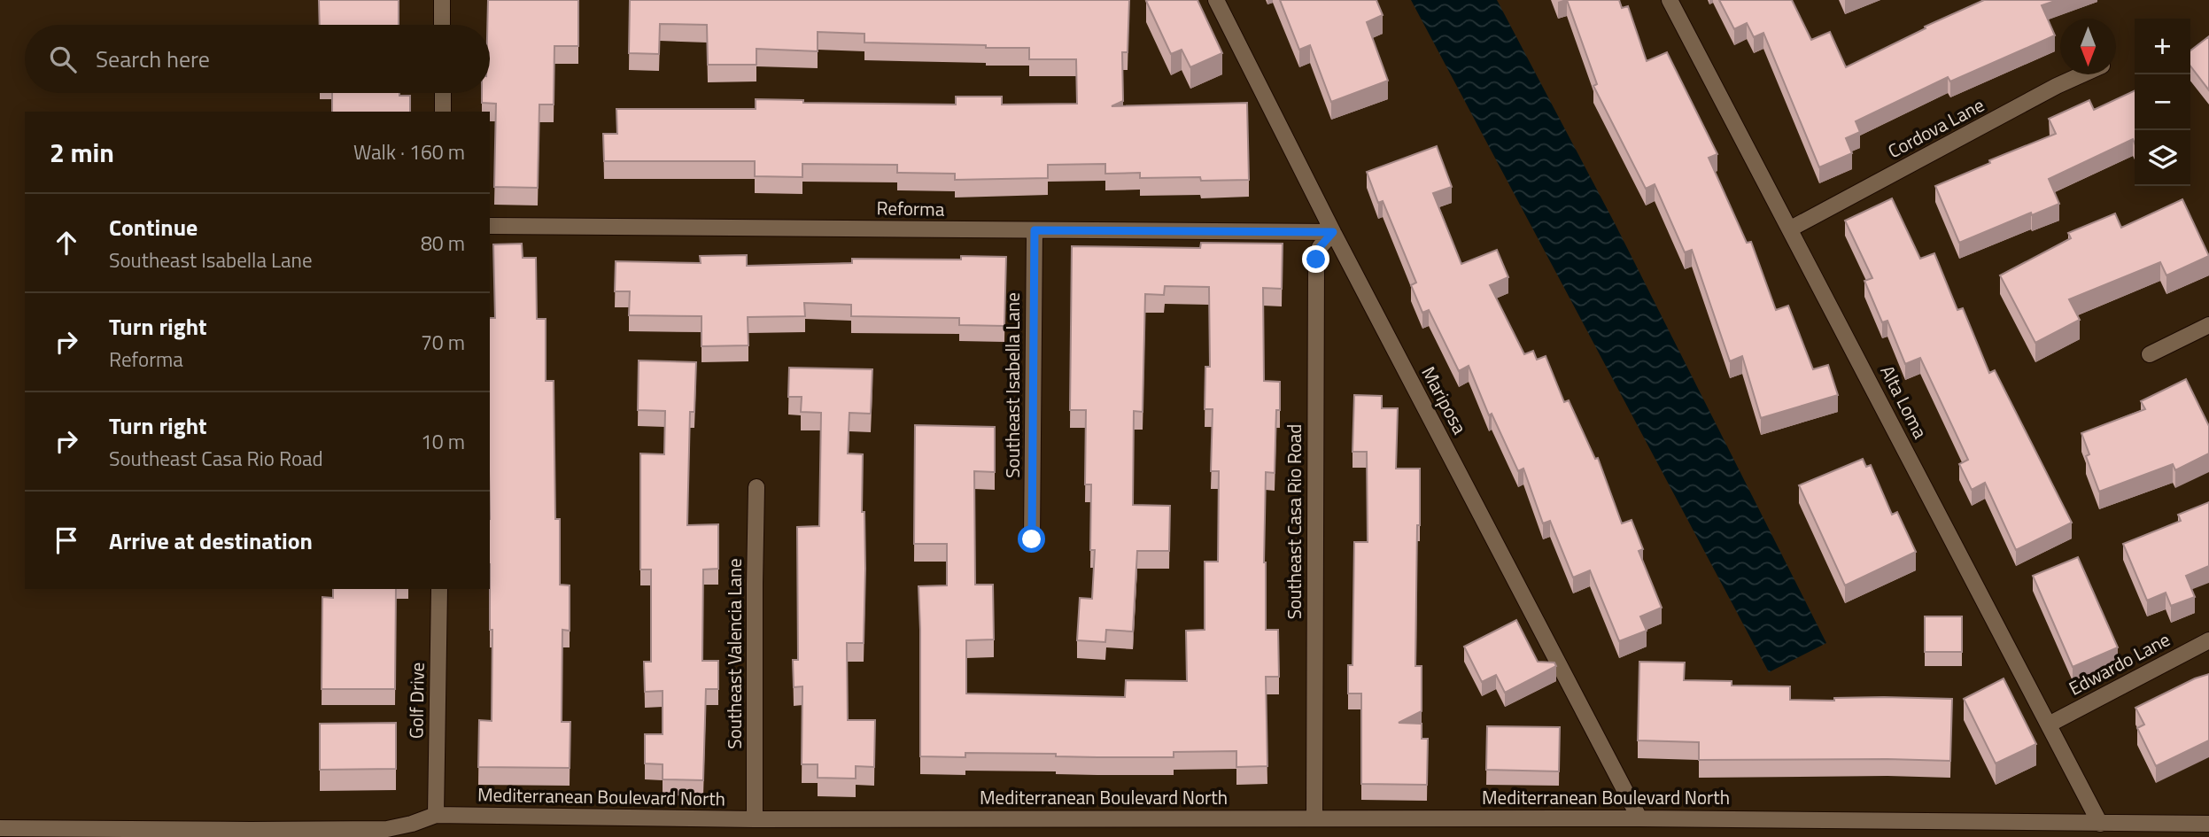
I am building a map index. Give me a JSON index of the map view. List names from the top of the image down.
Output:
{
  "streets": {
    "street": [
      "Cordova Lane",
      "Reforma",
      "Southeast Isabella Lane",
      "Mariposa",
      "Alta Loma",
      "Southeast Casa Rio Road",
      "Southeast Valencia Lane",
      "Edwardo Lane",
      "Golf Drive",
      "Mediterranean Boulevard North"
    ]
  },
  "crossings": [
    ["Cordova Lane", "Alta Loma"],
    ["Reforma", "Southeast Isabella Lane"],
    ["Reforma", "Mariposa"],
    ["Reforma", "Southeast Casa Rio Road"],
    ["Mariposa", "Southeast Casa Rio Road"],
    ["Mariposa", "Mediterranean Boulevard North"],
    ["Alta Loma", "Edwardo Lane"],
    ["Alta Loma", "Mediterranean Boulevard North"],
    ["Southeast Casa Rio Road", "Mediterranean Boulevard North"],
    ["Southeast Valencia Lane", "Mediterranean Boulevard North"],
    ["Golf Drive", "Mediterranean Boulevard North"]
  ],
  "north": "bottom",
  "page": {
    "map_buttons": ["+", "−"],
    "search": "Search here",
    "heading": ["2 min", "Walk · 160 m"],
    "list": [
      ["Continue", "Southeast Isabella Lane", "80 m"],
      ["Turn right", "Reforma", "70 m"],
      ["Turn right", "Southeast Casa Rio Road", "10 m"],
      "Arrive at destination"
    ]
  }
}
